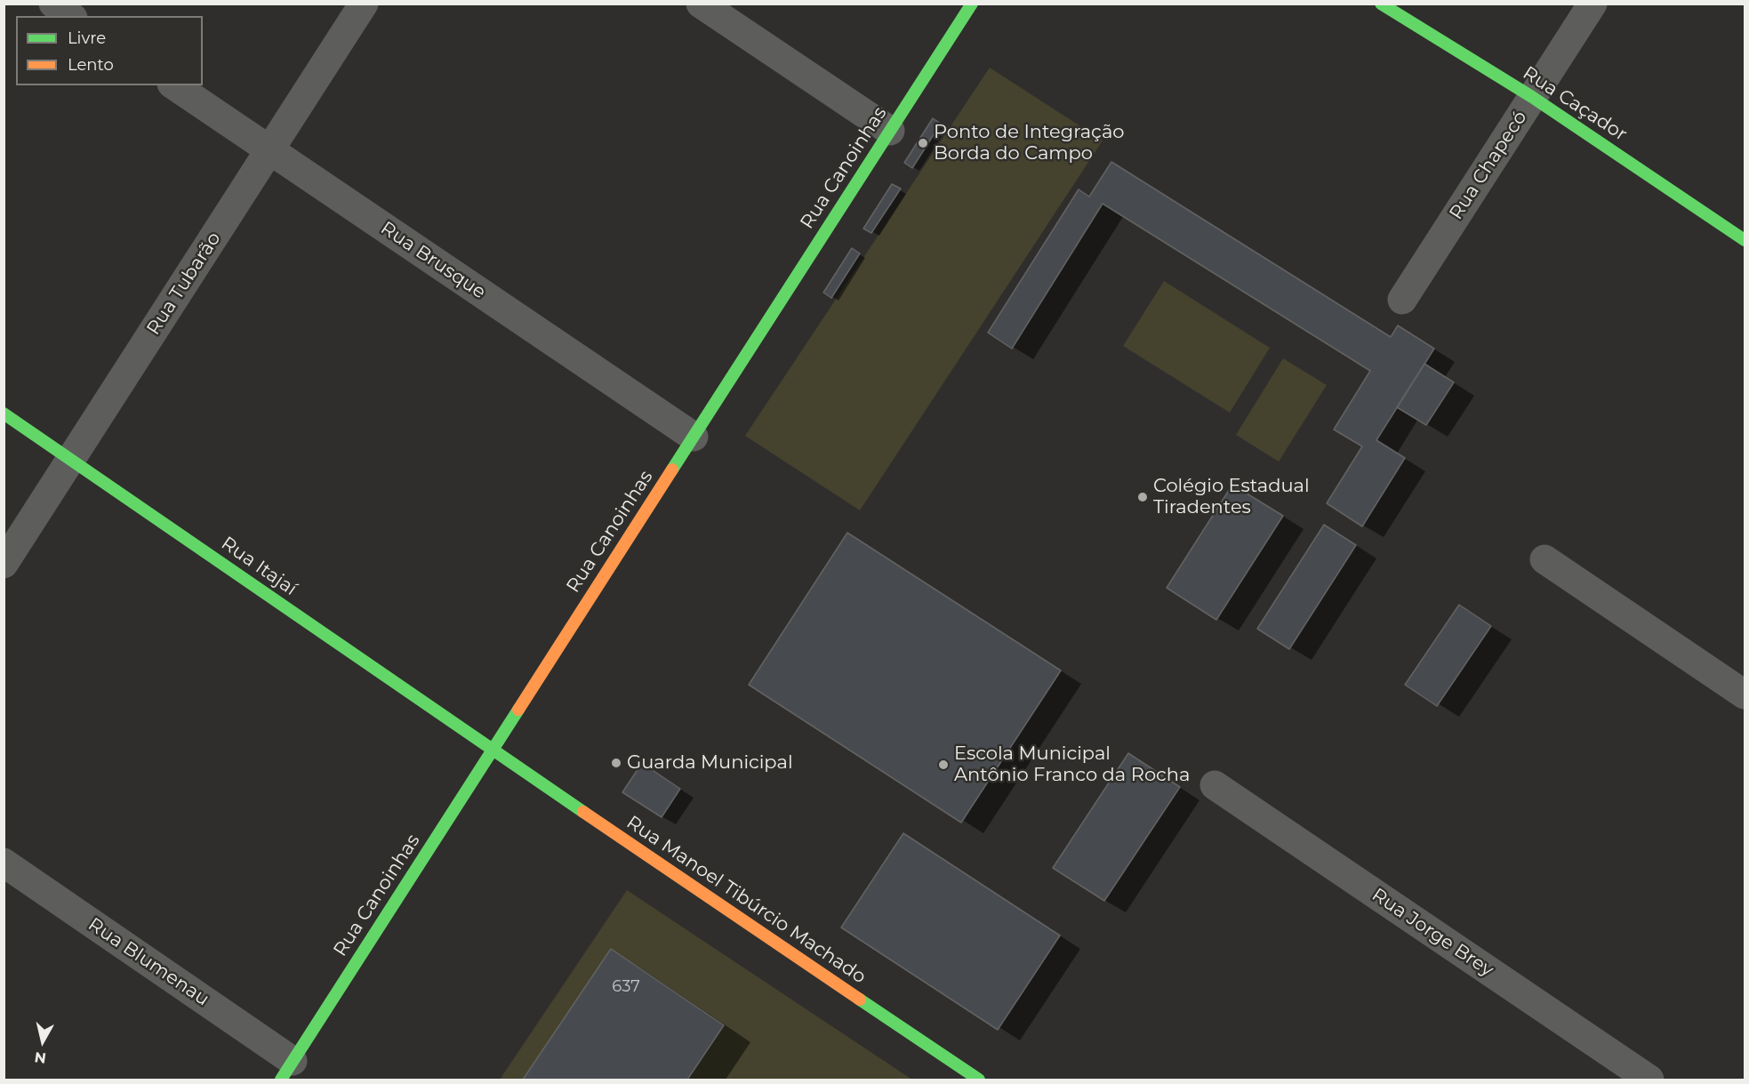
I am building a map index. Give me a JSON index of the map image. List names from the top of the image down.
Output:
{
  "streets": {
    "street": [
      "Rua Caçador",
      "Rua Chapecó",
      "Rua Canoinhas",
      "Rua Brusque",
      "Rua Tubarão",
      "Rua Itajaí",
      "Rua Manoel Tibúrcio Machado",
      "Rua Jorge Brey",
      "Rua Blumenau"
    ]
  },
  "crossings": [
    ["Rua Caçador", "Rua Chapecó"],
    ["Rua Canoinhas", "Rua Brusque"],
    ["Rua Canoinhas", "Rua Itajaí"],
    ["Rua Canoinhas", "Rua Manoel Tibúrcio Machado"],
    ["Rua Canoinhas", "Rua Blumenau"],
    ["Rua Brusque", "Rua Tubarão"],
    ["Rua Tubarão", "Rua Itajaí"],
    ["Rua Itajaí", "Rua Manoel Tibúrcio Machado"]
  ],
  "places": [
    "Ponto de Integração Borda do Campo",
    "Colégio Estadual Tiradentes",
    "Guarda Municipal",
    "Escola Municipal Antônio Franco da Rocha"
  ],
  "house_numbers": ["637"],
  "legend": ["Livre", "Lento"],
  "north": "bottom"
}
